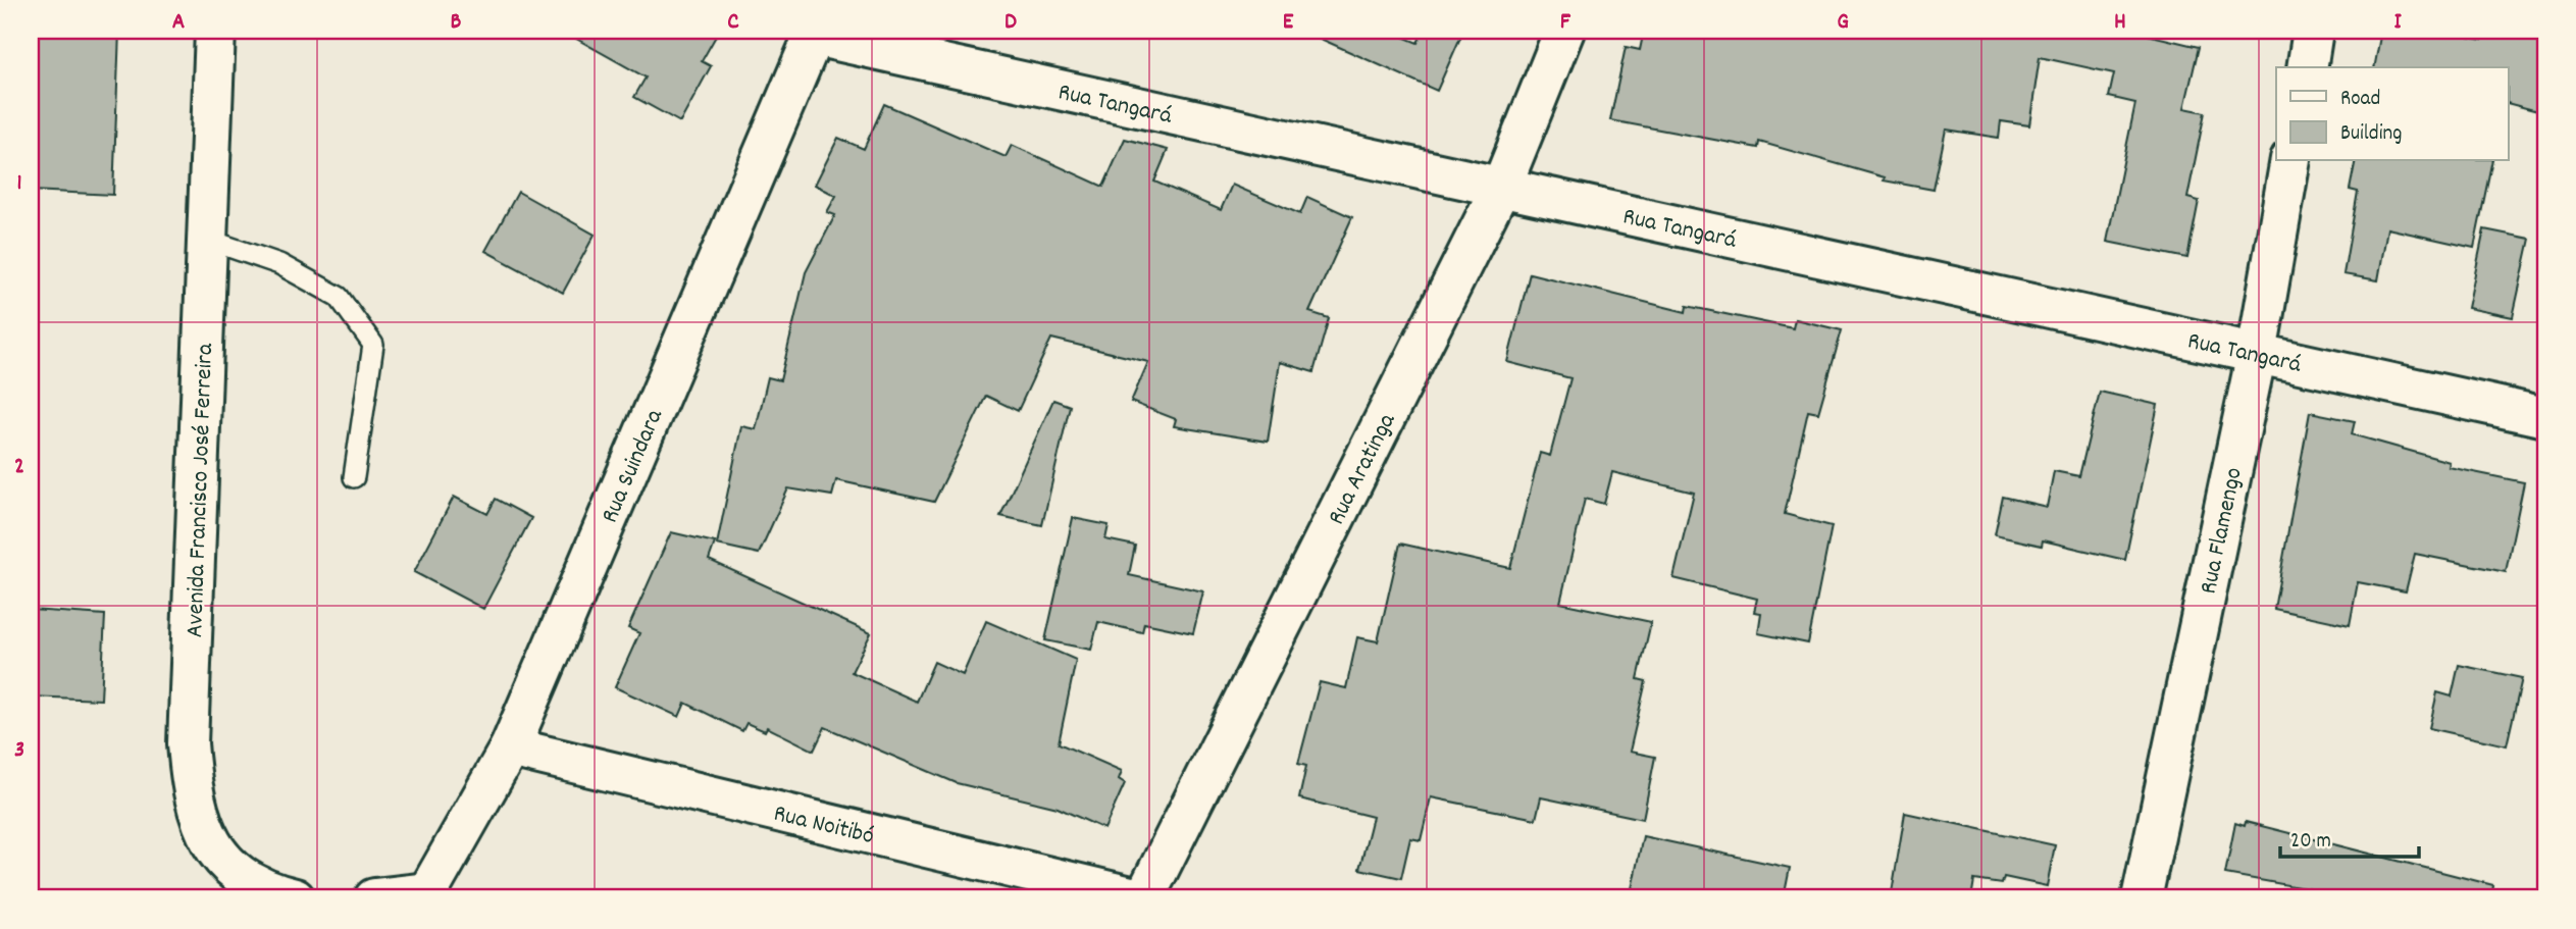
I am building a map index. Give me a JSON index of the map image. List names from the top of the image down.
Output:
{
  "streets": {
    "street": [
      "Rua Tangará",
      "Rua Suindara",
      "Rua Aratinga",
      "Avenida Francisco José Ferreira",
      "Rua Flamengo",
      "Rua Noitibó"
    ]
  },
  "crossings": [
    ["Rua Tangará", "Rua Suindara"],
    ["Rua Tangará", "Rua Aratinga"],
    ["Rua Tangará", "Rua Flamengo"],
    ["Rua Suindara", "Rua Noitibó"]
  ],
  "legend": ["Road", "Building"],
  "scale_bar": "20 m",
  "grid": {
    "columns": [
      "A",
      "B",
      "C",
      "D",
      "E",
      "F",
      "G",
      "H",
      "I"
    ],
    "rows": ["1", "2", "3"]
  }
}
